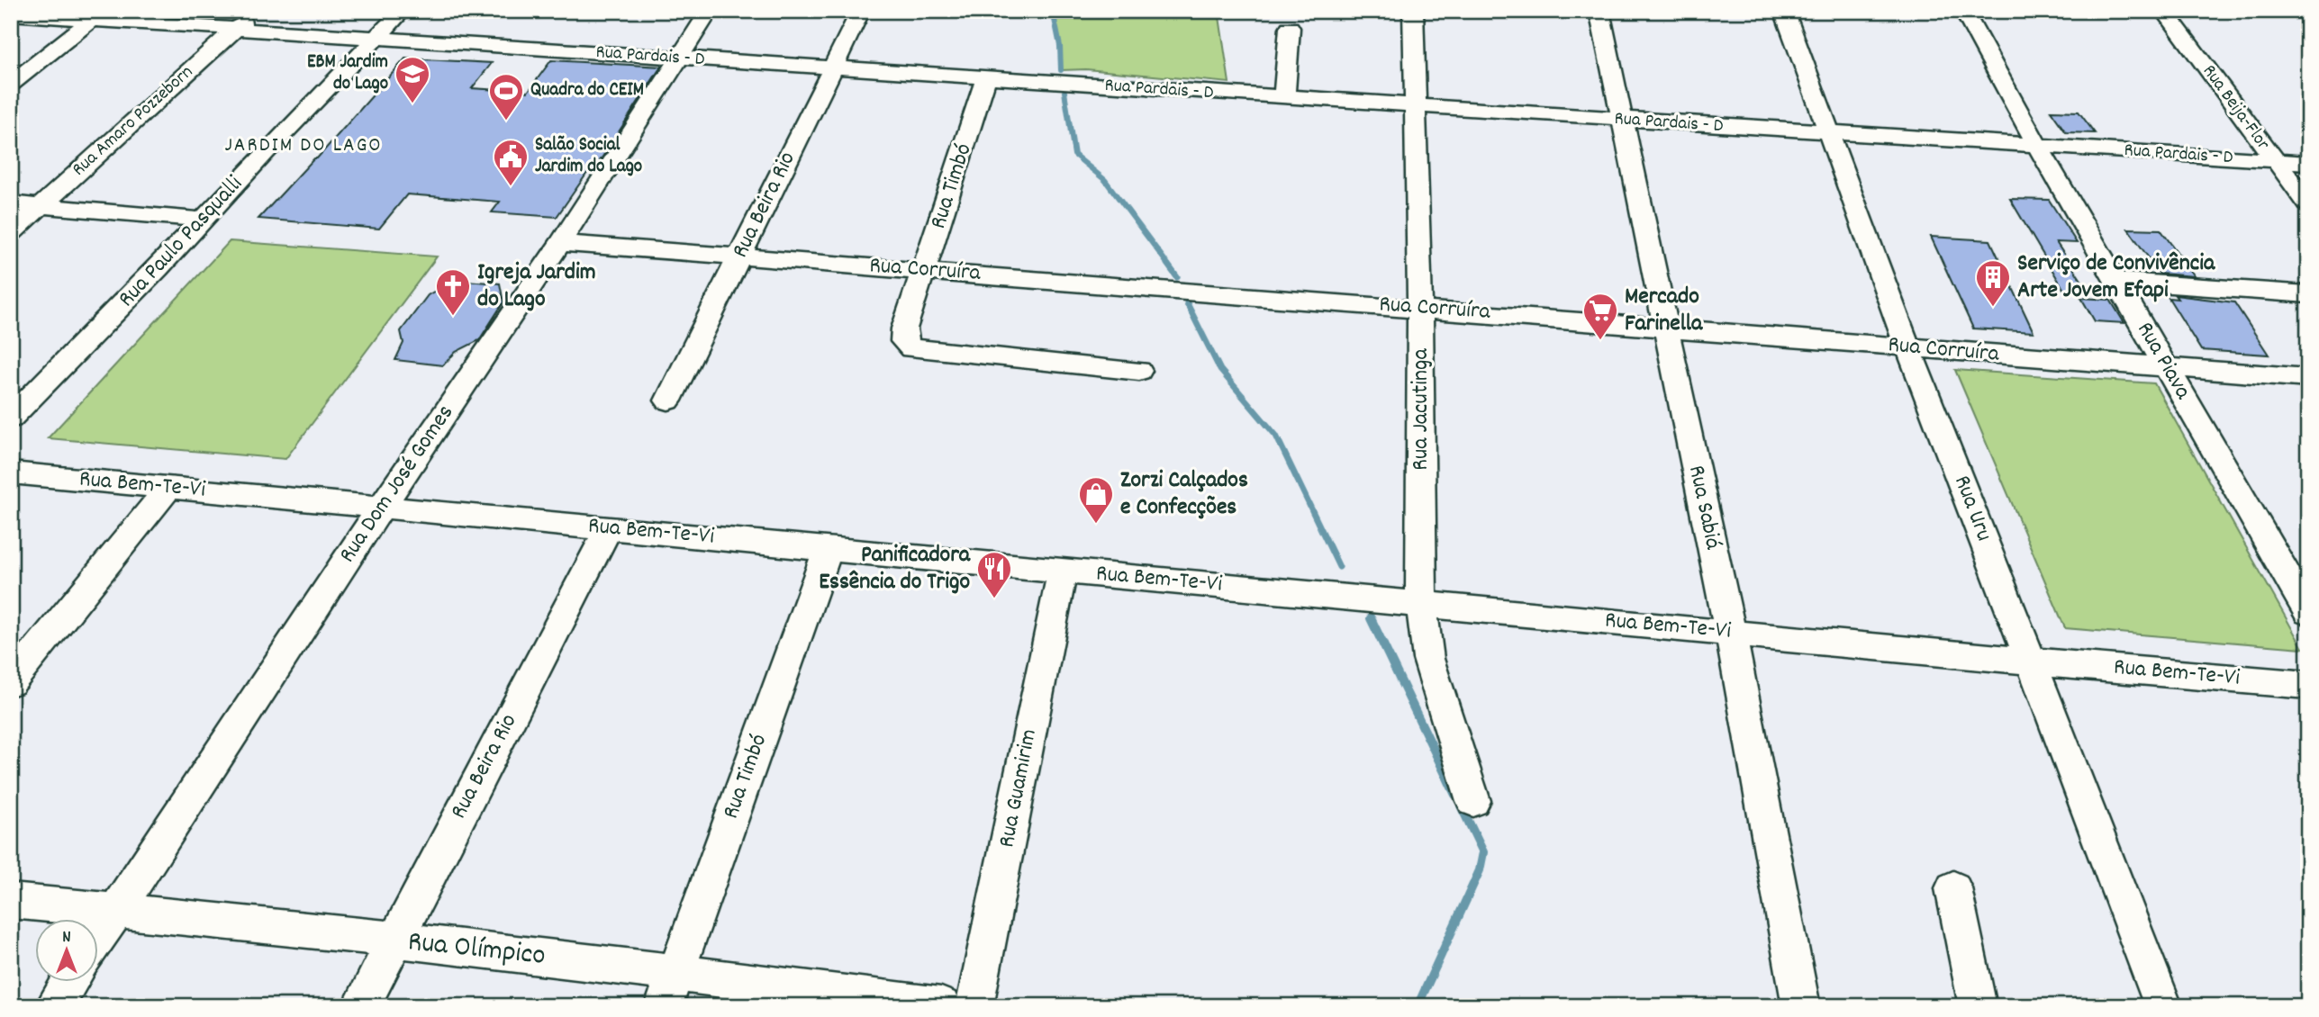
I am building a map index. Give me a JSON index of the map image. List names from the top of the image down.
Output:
{
  "streets": {
    "street": [
      "Rua Pardais - D",
      "Rua Beija-Flor",
      "Rua Amaro Pozzeborn",
      "Rua Timbó",
      "Rua Beira Rio",
      "Rua Paulo Pasqualli",
      "Rua Corruíra",
      "Rua Piava",
      "Rua Jacutinga",
      "Rua Dom José Gomes",
      "Rua Bem-Te-Vi",
      "Rua Sabiá",
      "Rua Uru",
      "Rua Guamirim",
      "Rua Olímpico"
    ]
  },
  "crossings": [
    ["Rua Pardais - D", "Rua Beija-Flor"],
    ["Rua Pardais - D", "Rua Amaro Pozzeborn"],
    ["Rua Pardais - D", "Rua Timbó"],
    ["Rua Pardais - D", "Rua Beira Rio"],
    ["Rua Pardais - D", "Rua Paulo Pasqualli"],
    ["Rua Pardais - D", "Rua Piava"],
    ["Rua Pardais - D", "Rua Jacutinga"],
    ["Rua Pardais - D", "Rua Dom José Gomes"],
    ["Rua Pardais - D", "Rua Sabiá"],
    ["Rua Pardais - D", "Rua Uru"],
    ["Rua Timbó", "Rua Corruíra"],
    ["Rua Timbó", "Rua Bem-Te-Vi"],
    ["Rua Timbó", "Rua Olímpico"],
    ["Rua Beira Rio", "Rua Corruíra"],
    ["Rua Beira Rio", "Rua Bem-Te-Vi"],
    ["Rua Beira Rio", "Rua Olímpico"],
    ["Rua Corruíra", "Rua Piava"],
    ["Rua Corruíra", "Rua Jacutinga"],
    ["Rua Corruíra", "Rua Dom José Gomes"],
    ["Rua Corruíra", "Rua Sabiá"],
    ["Rua Corruíra", "Rua Uru"],
    ["Rua Jacutinga", "Rua Bem-Te-Vi"],
    ["Rua Dom José Gomes", "Rua Bem-Te-Vi"],
    ["Rua Dom José Gomes", "Rua Olímpico"],
    ["Rua Bem-Te-Vi", "Rua Sabiá"],
    ["Rua Bem-Te-Vi", "Rua Uru"],
    ["Rua Bem-Te-Vi", "Rua Guamirim"]
  ],
  "districts": ["JARDIM DO LAGO"],
  "places": {
    "school or university": ["EBM Jardim do Lago"],
    "sports": ["Quadra do CEIM"],
    "public building": ["Salão Social Jardim do Lago"],
    "building": ["Serviço de Convivência Arte Jovem Efapi"],
    "church": ["Igreja Jardim do Lago"],
    "supermarket": ["Mercado Farinella"],
    "shop": ["Zorzi Calçados e Confecções"],
    "restaurant": ["Panificadora Essência do Trigo"]
  },
  "north": "top"
}
